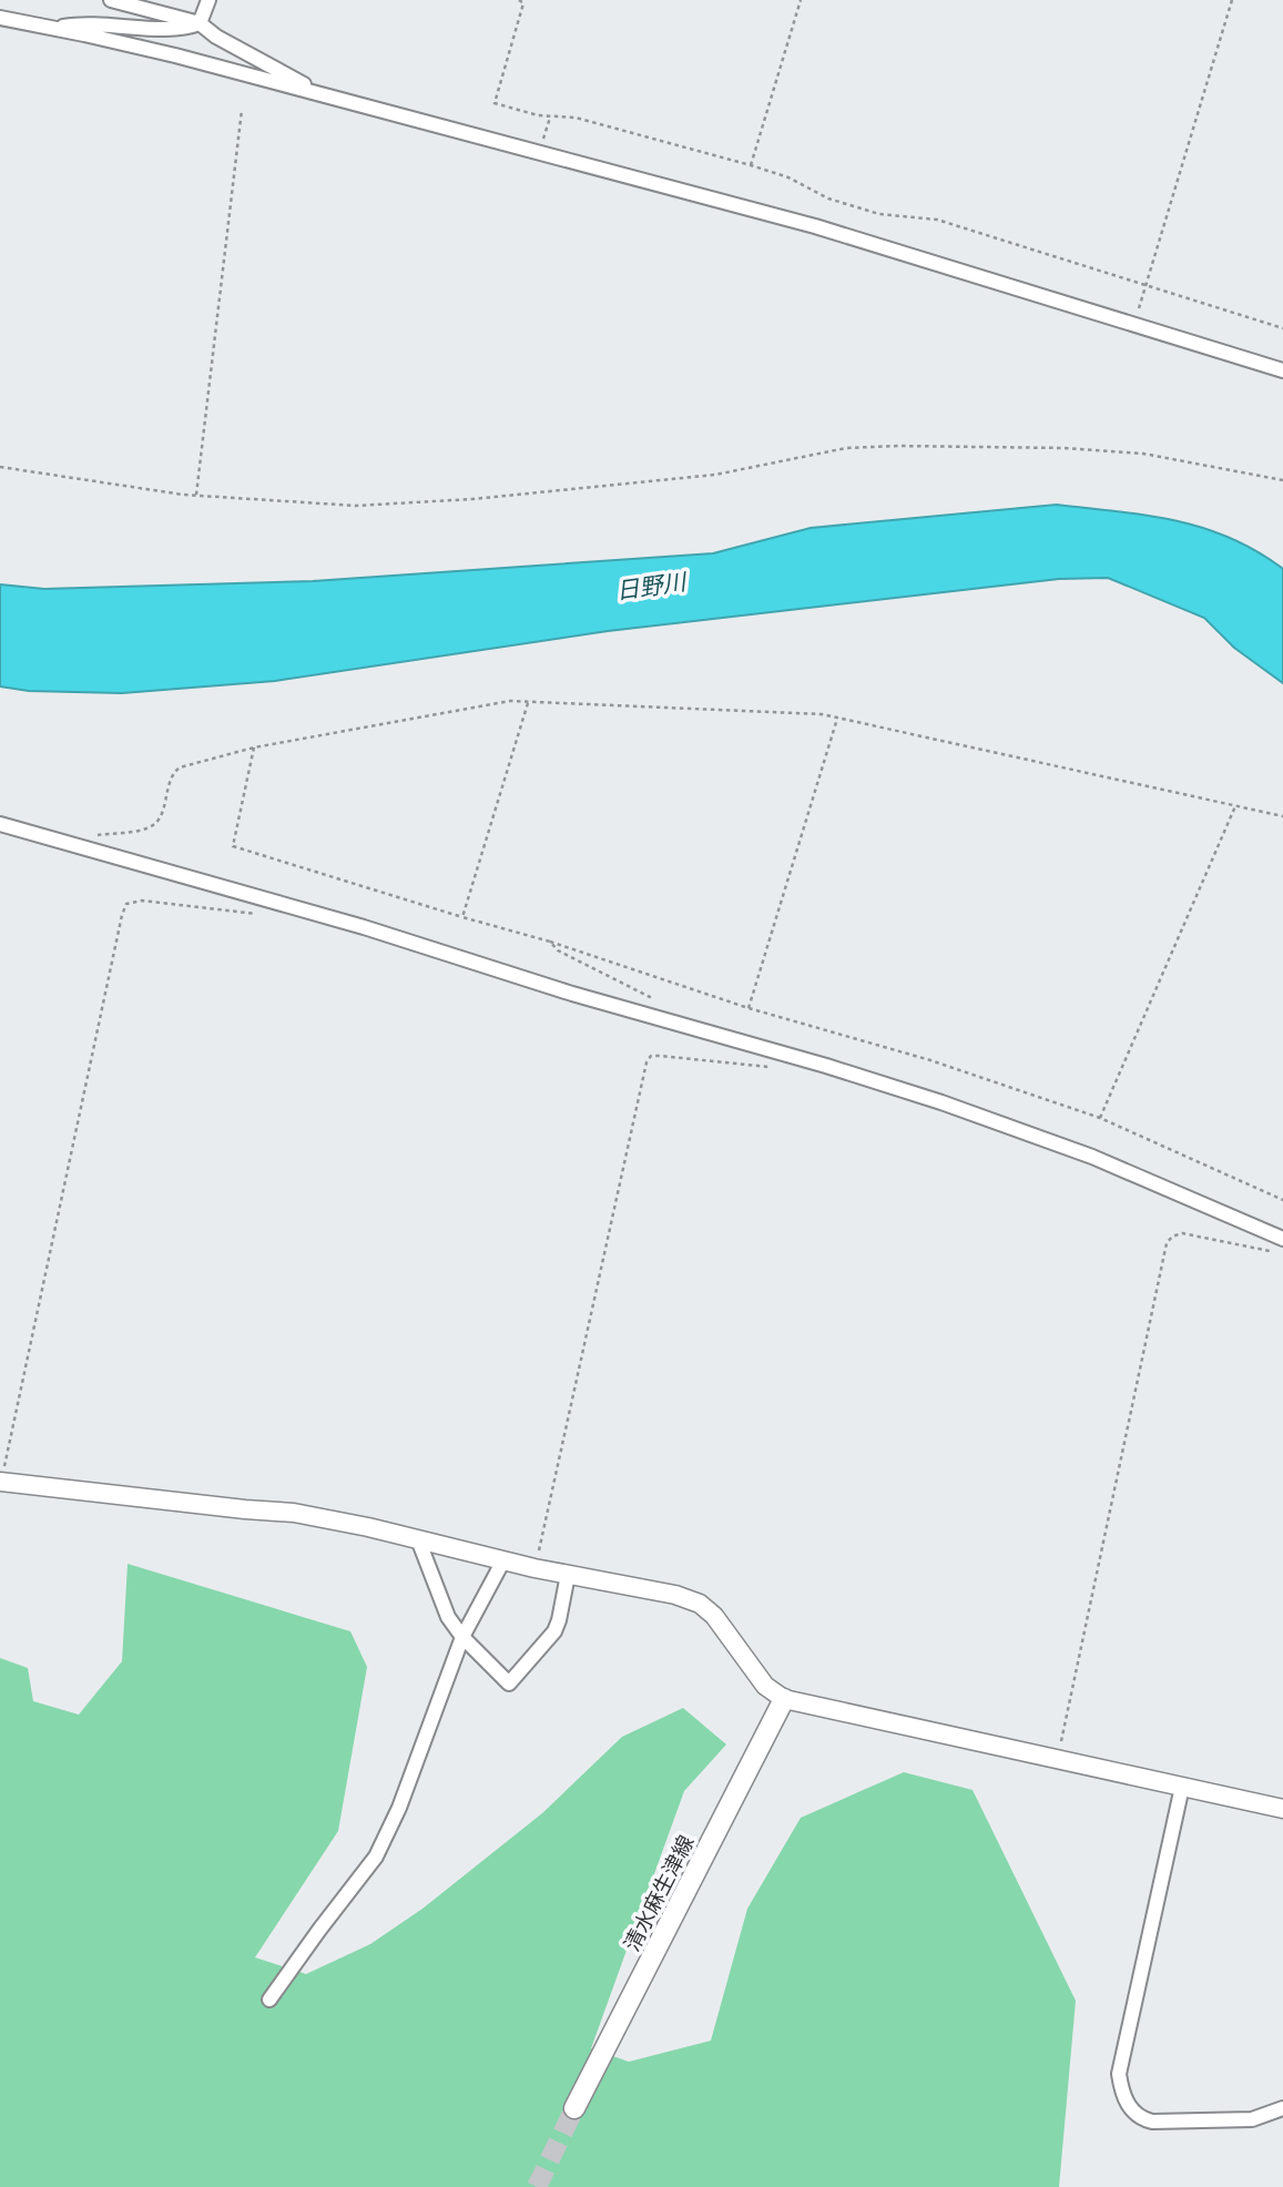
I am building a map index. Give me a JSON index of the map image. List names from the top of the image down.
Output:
{
  "streets": {
    "main road": ["清水麻生津線"]
  },
  "water": ["日野川"]
}
